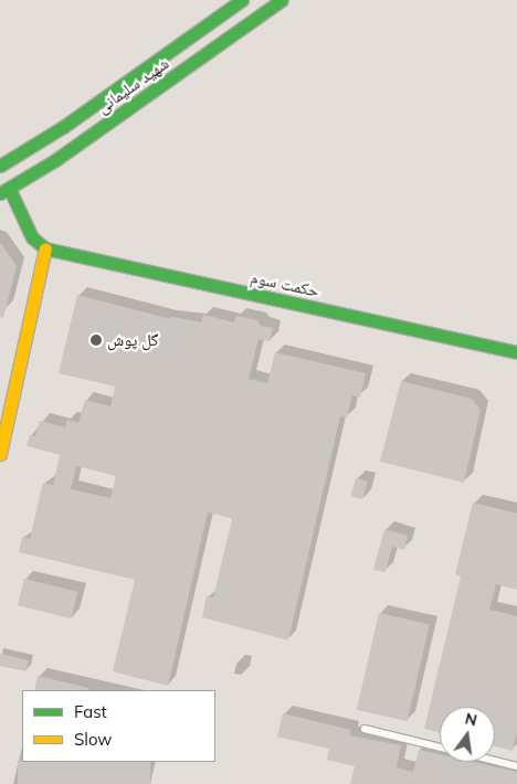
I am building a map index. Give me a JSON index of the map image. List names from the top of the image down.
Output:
{
  "streets": {
    "street": ["شهید سلیمانی", "حکمت سوم"]
  },
  "places": ["گل پوش"],
  "legend": ["Fast", "Slow"],
  "north": "top"
}
